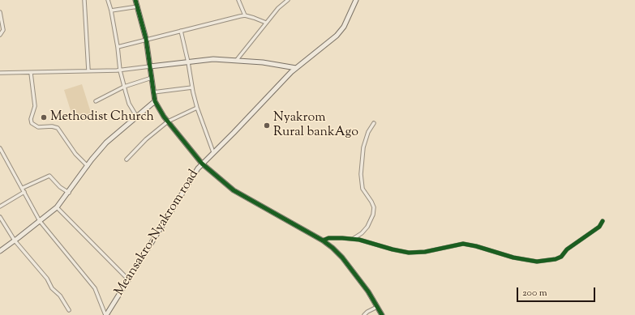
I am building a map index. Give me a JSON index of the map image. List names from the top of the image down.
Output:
{
  "streets": {
    "street": ["Meansakro-Nyakrom road"]
  },
  "places": ["Methodist Church", "Nyakrom Rural bankAgo"],
  "scale_bar": "200 m"
}
